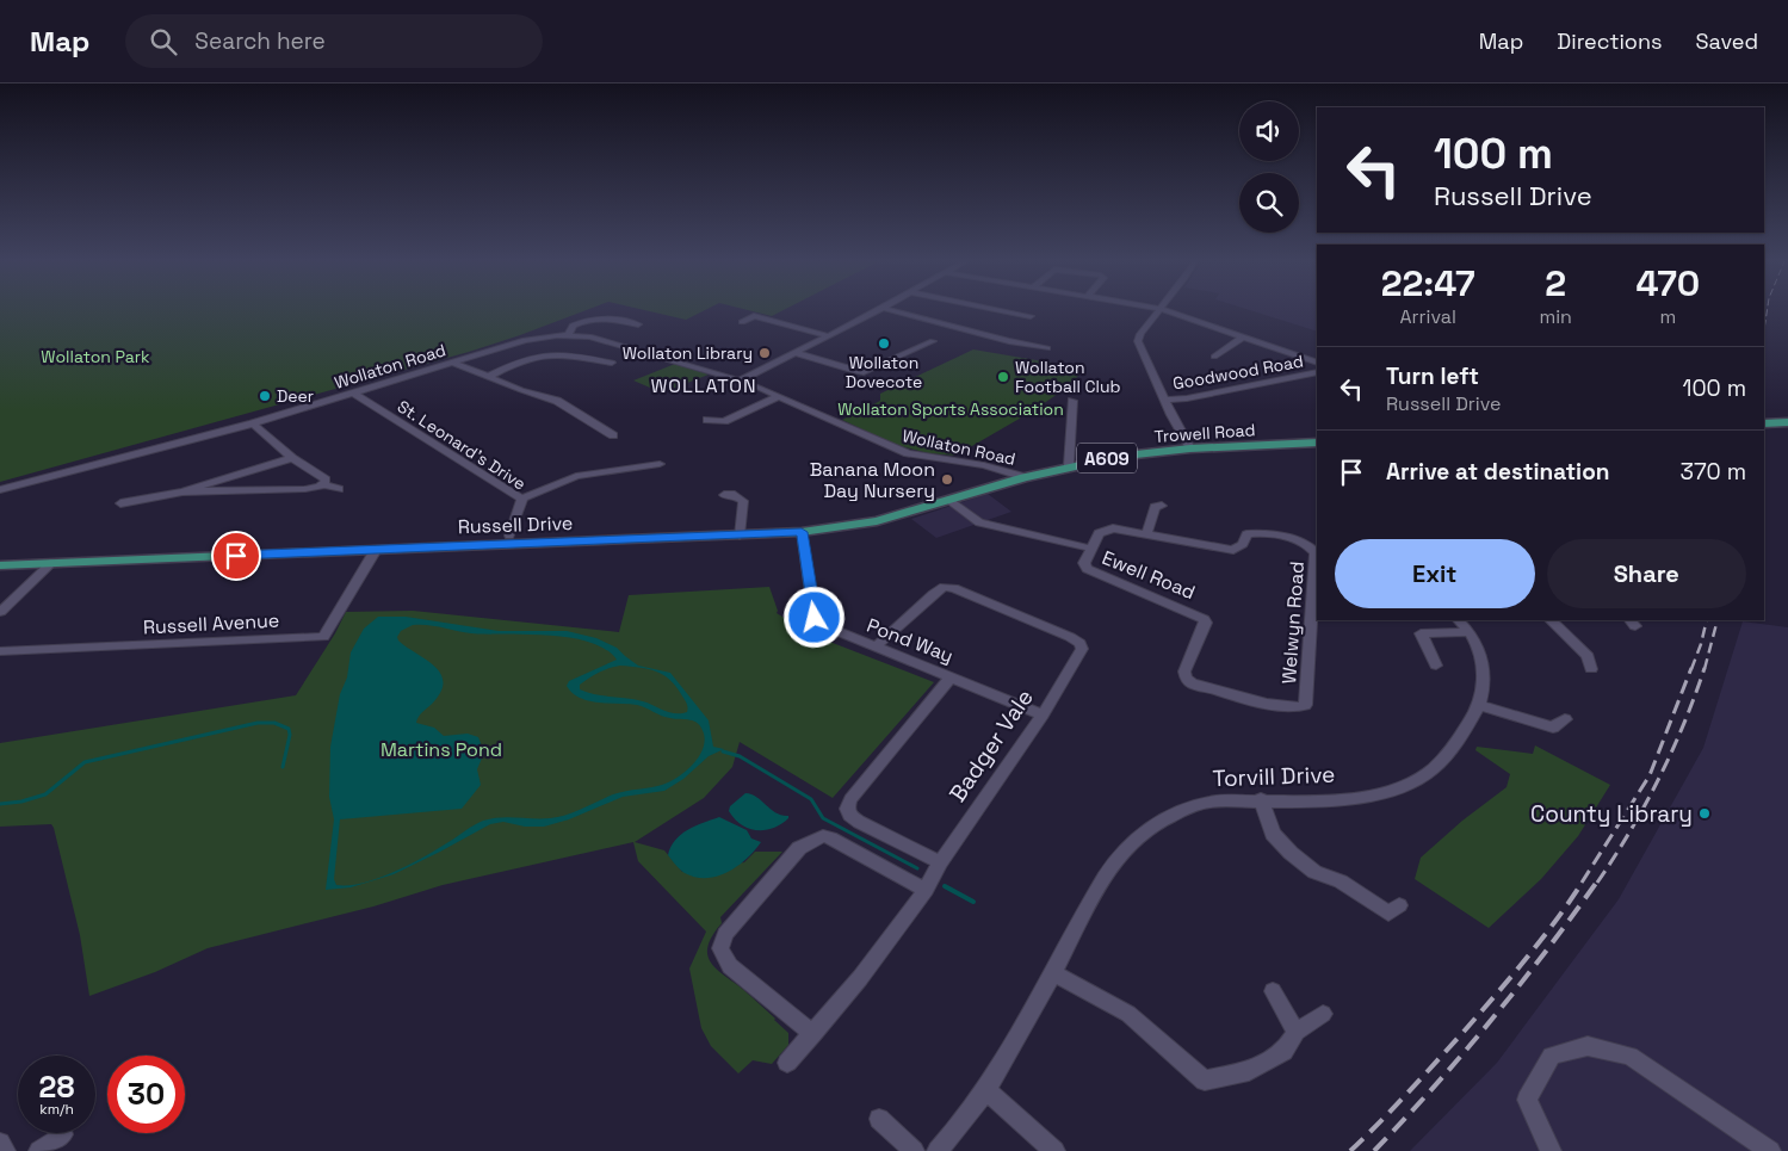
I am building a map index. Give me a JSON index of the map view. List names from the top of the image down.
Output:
{
  "streets": {
    "main road": ["Trowell Road", "A609", "Russell Drive"],
    "street": [
      "Wollaton Road",
      "Goodwood Road",
      "St. Leonard's Drive",
      "Ewell Road",
      "Welwyn Road",
      "Russell Avenue",
      "Pond Way",
      "Badger Vale",
      "Torvill Drive"
    ]
  },
  "crossings": [
    ["Wollaton Road", "Trowell Road"],
    ["Wollaton Road", "St. Leonard's Drive"],
    ["Wollaton Road", "Russell Drive"],
    ["Trowell Road", "Russell Drive"],
    ["Russell Drive", "Russell Avenue"],
    ["Russell Drive", "Pond Way"],
    ["Ewell Road", "Welwyn Road"],
    ["Pond Way", "Badger Vale"]
  ],
  "districts": ["WOLLATON"],
  "parks": ["Wollaton Park", "Wollaton Sports Association", "Martins Pond"],
  "places": [
    "Wollaton Dovecote",
    "Wollaton Library",
    "Wollaton Football Club",
    "Deer",
    "Banana Moon Day Nursery",
    "County Library"
  ],
  "page": {
    "header": "Map",
    "search": "Search here",
    "nav": ["Map", "Directions", "Saved"],
    "turn": ["100 m", "Russell Drive"],
    "eta": [
      "22:47",
      "Arrival",
      "2",
      "min",
      "470",
      "m"
    ],
    "list": [
      {
        "name": "Turn left",
        "note": "Russell Drive",
        "value": "100 m"
      },
      {
        "name": "Arrive at destination",
        "value": "370 m"
      }
    ],
    "buttons": ["Exit", "Share"],
    "speed": "28 km/h",
    "limit": "30"
  }
}
